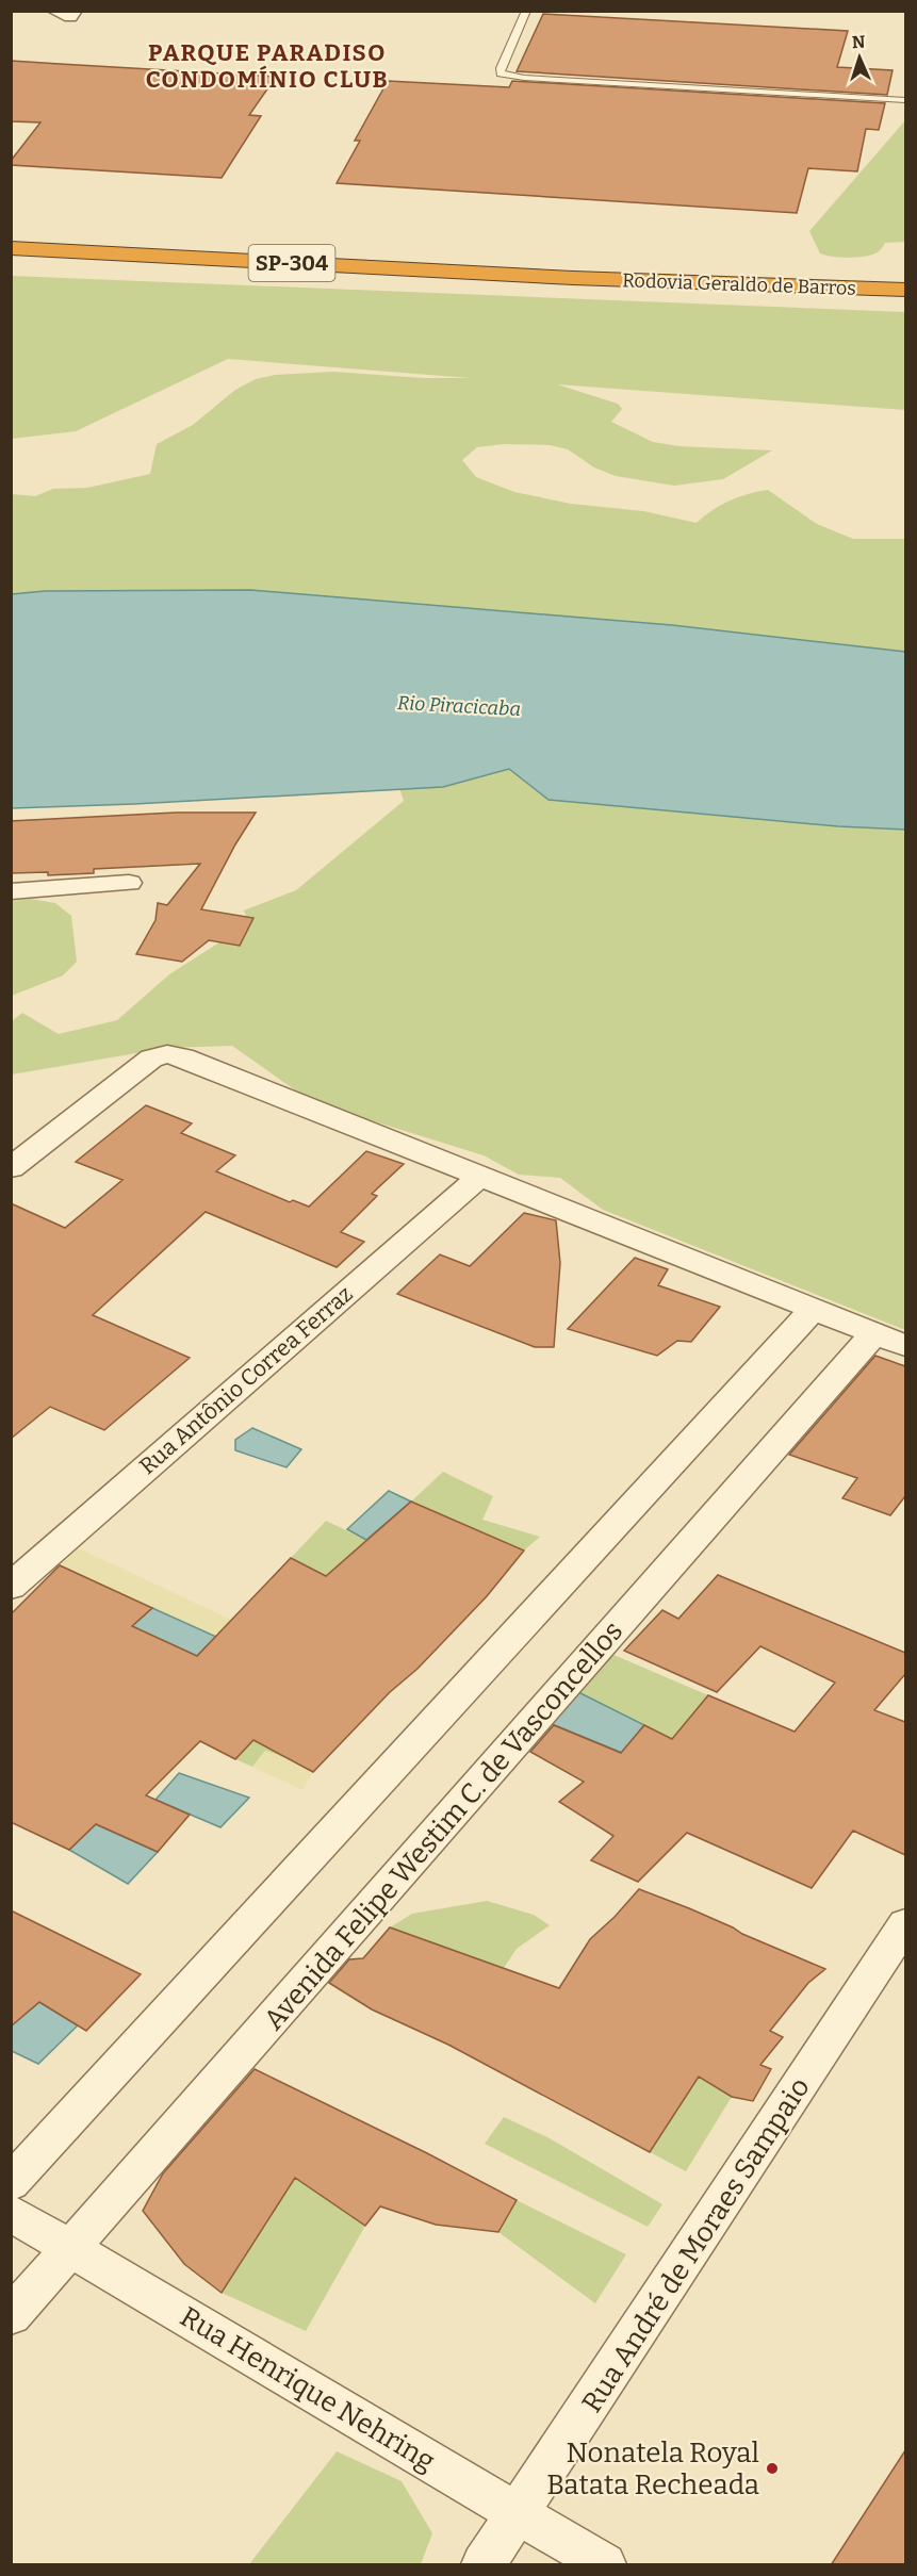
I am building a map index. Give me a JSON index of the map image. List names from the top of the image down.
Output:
{
  "streets": {
    "highway": ["SP-304", "Rodovia Geraldo de Barros"],
    "street": [
      "Rua Antônio Correa Ferraz",
      "Avenida Felipe Westim C. de Vasconcellos",
      "Rua André de Moraes Sampaio",
      "Rua Henrique Nehring"
    ]
  },
  "crossings": [
    ["Avenida Felipe Westim C. de Vasconcellos", "Rua Henrique Nehring"],
    ["Rua André de Moraes Sampaio", "Rua Henrique Nehring"]
  ],
  "districts": ["PARQUE PARADISO CONDOMÍNIO CLUB"],
  "water": ["Rio Piracicaba"],
  "places": ["Nonatela Royal Batata Recheada"],
  "north": "top"
}
